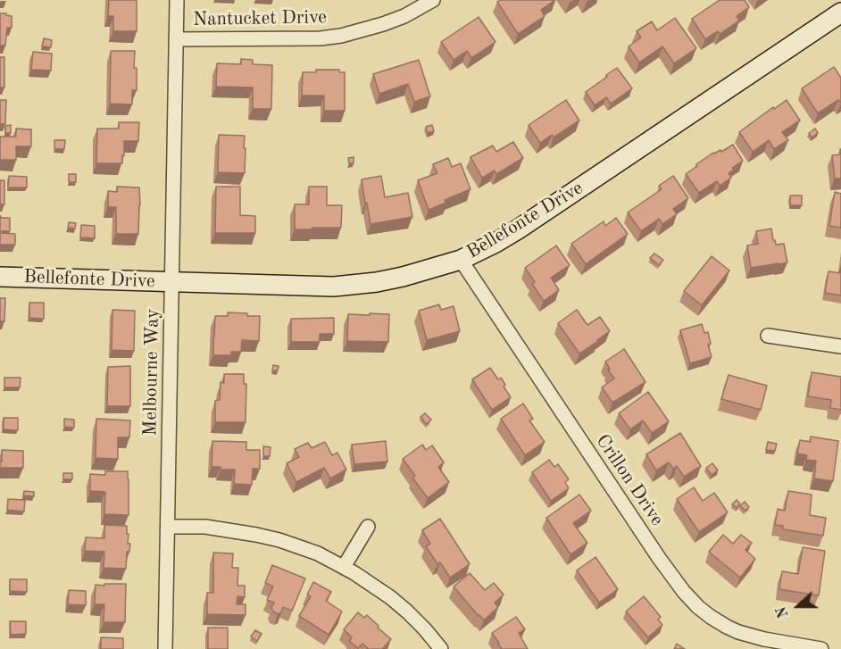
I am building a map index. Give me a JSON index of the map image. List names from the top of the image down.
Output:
{
  "streets": {
    "street": [
      "Nantucket Drive",
      "Bellefonte Drive",
      "Melbourne Way",
      "Crillon Drive"
    ]
  },
  "crossings": [
    ["Nantucket Drive", "Melbourne Way"],
    ["Bellefonte Drive", "Melbourne Way"],
    ["Bellefonte Drive", "Crillon Drive"]
  ],
  "north": "left"
}
